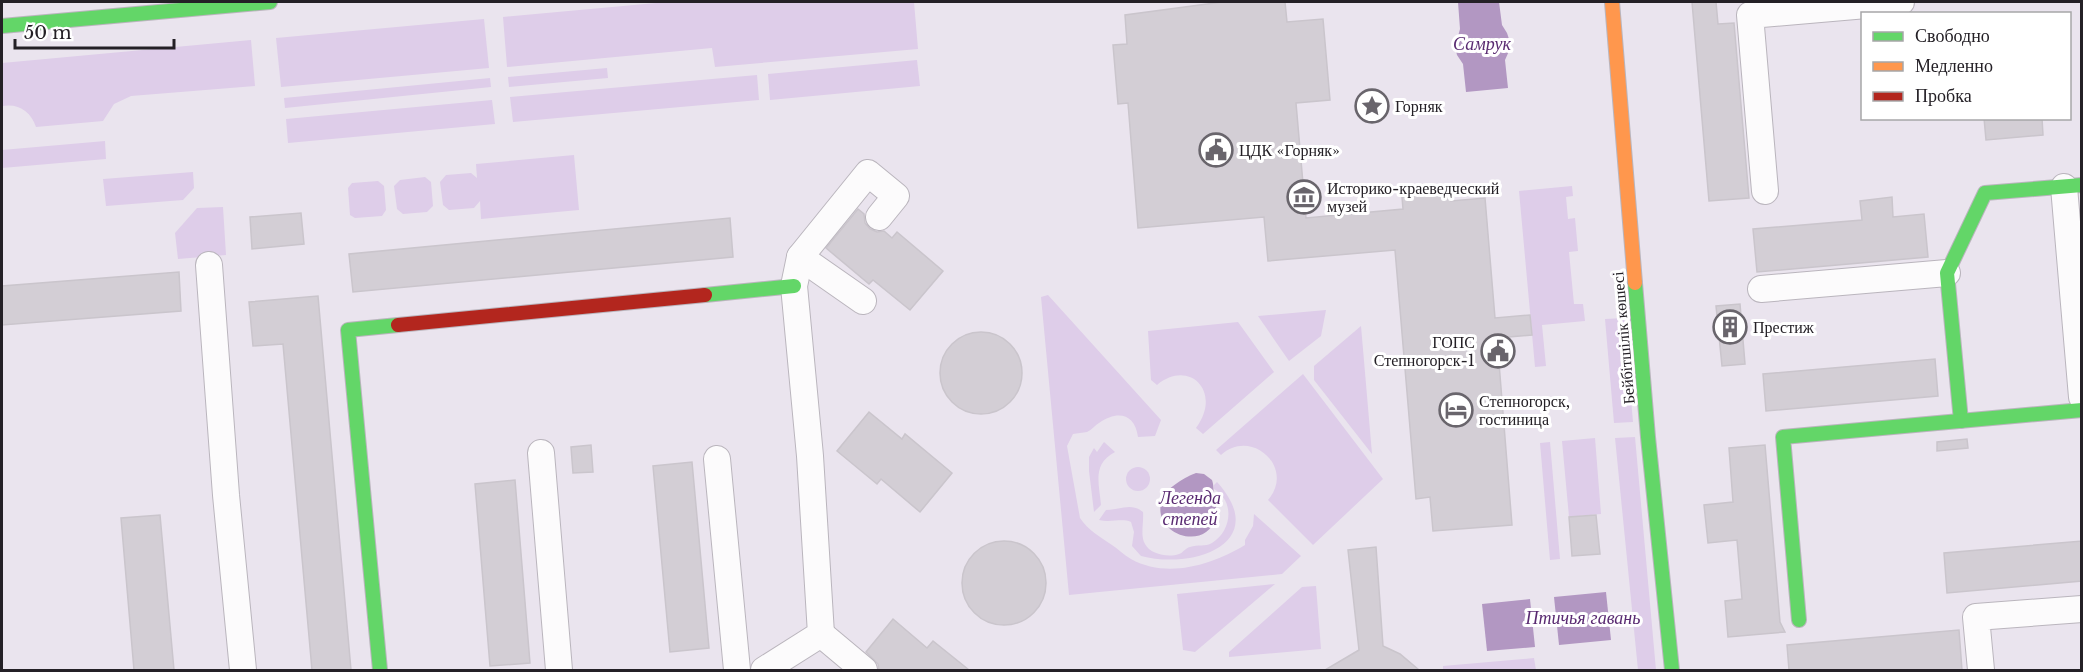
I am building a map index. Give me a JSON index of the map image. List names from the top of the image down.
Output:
{
  "streets": {
    "street": ["Бейбітшілік көшесі"]
  },
  "water": ["Самрук", "Легенда степей", "Птичья гавань"],
  "places": {
    "place": ["Горняк"],
    "public building": ["ЦДК «Горняк»", "ГОПС Степногорск-1"],
    "museum": ["Историко-краеведческий музей"],
    "building": ["Престиж"],
    "hotel": ["Степногорск, гостиница"]
  },
  "legend": ["Свободно", "Медленно", "Пробка"],
  "scale_bar": "50 m"
}
